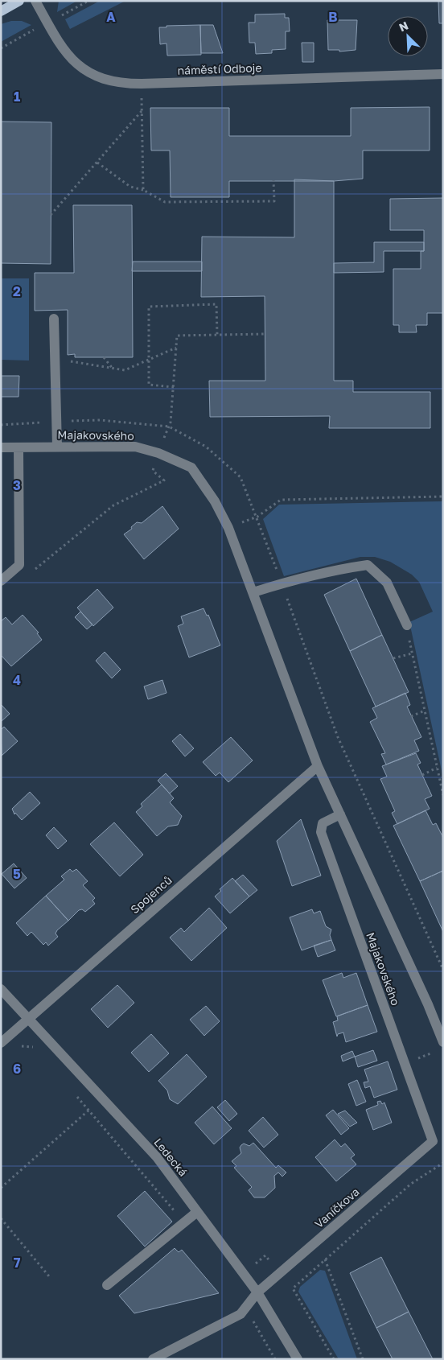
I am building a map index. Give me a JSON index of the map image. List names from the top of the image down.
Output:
{
  "streets": {
    "street": [
      "náměstí Odboje",
      "Majakovského",
      "Spojenců",
      "Ledecká",
      "Vaníčkova"
    ]
  },
  "crossings": [
    ["Majakovského", "Spojenců"],
    ["Majakovského", "Vaníčkova"],
    ["Spojenců", "Ledecká"],
    ["Ledecká", "Vaníčkova"]
  ],
  "north": "top left",
  "grid": {
    "columns": ["A", "B"],
    "rows": [
      "1",
      "2",
      "3",
      "4",
      "5",
      "6",
      "7"
    ]
  }
}
